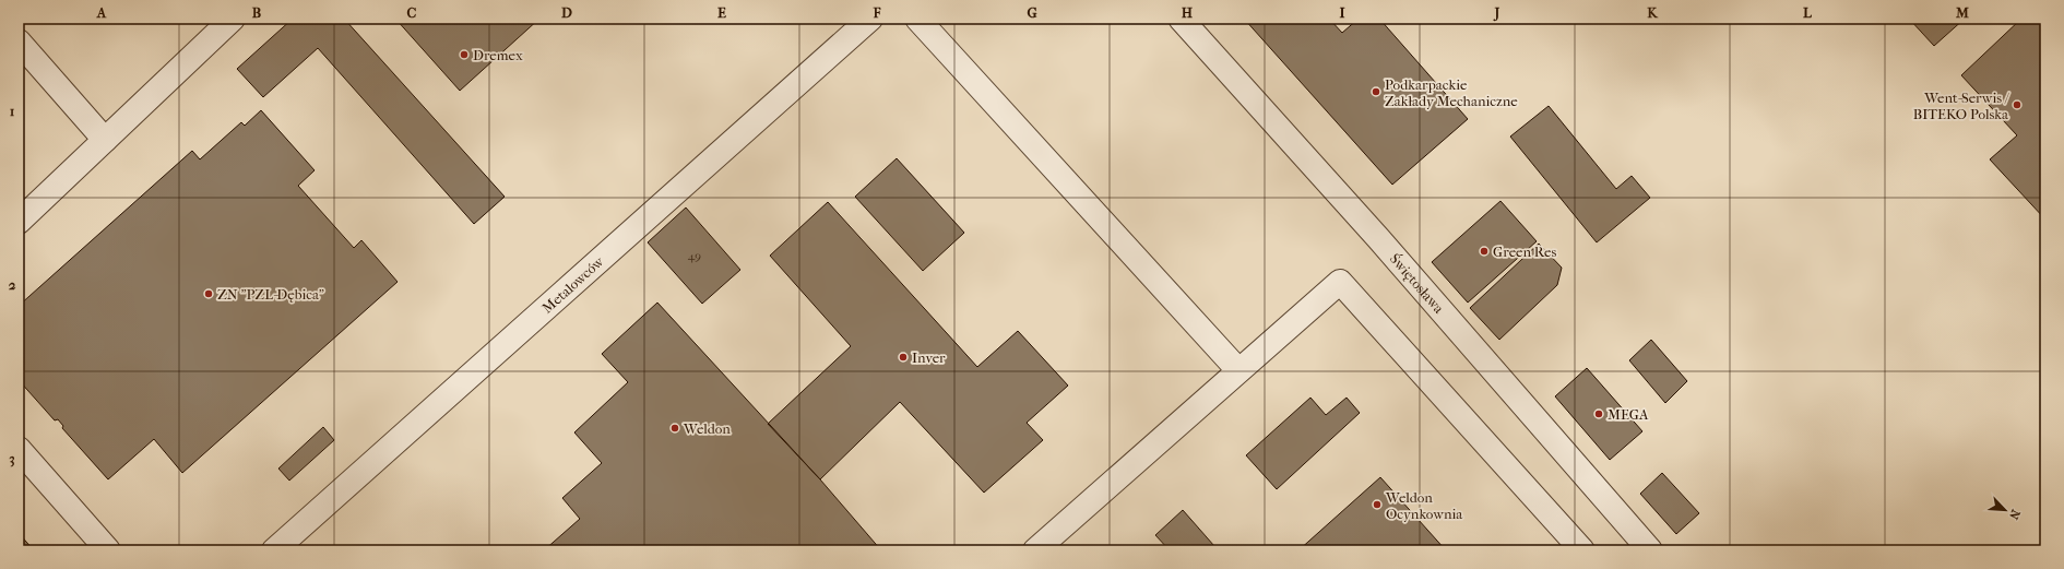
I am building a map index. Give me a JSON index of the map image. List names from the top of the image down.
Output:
{
  "streets": {
    "street": ["Świętosława", "Metalowców"]
  },
  "places": [
    "Dremex",
    "Podkarpackie Zakłady Mechaniczne",
    "Went-Serwis / BITEKO Polska",
    "Green Res",
    "ZN \"PZL-Dębica\"",
    "Inver",
    "MEGA",
    "Weldon",
    "Weldon Ocynkownia"
  ],
  "house_numbers": ["49"],
  "north": "bottom right",
  "grid": {
    "columns": [
      "A",
      "B",
      "C",
      "D",
      "E",
      "F",
      "G",
      "H",
      "I",
      "J",
      "K",
      "L",
      "M"
    ],
    "rows": ["1", "2", "3"]
  }
}
